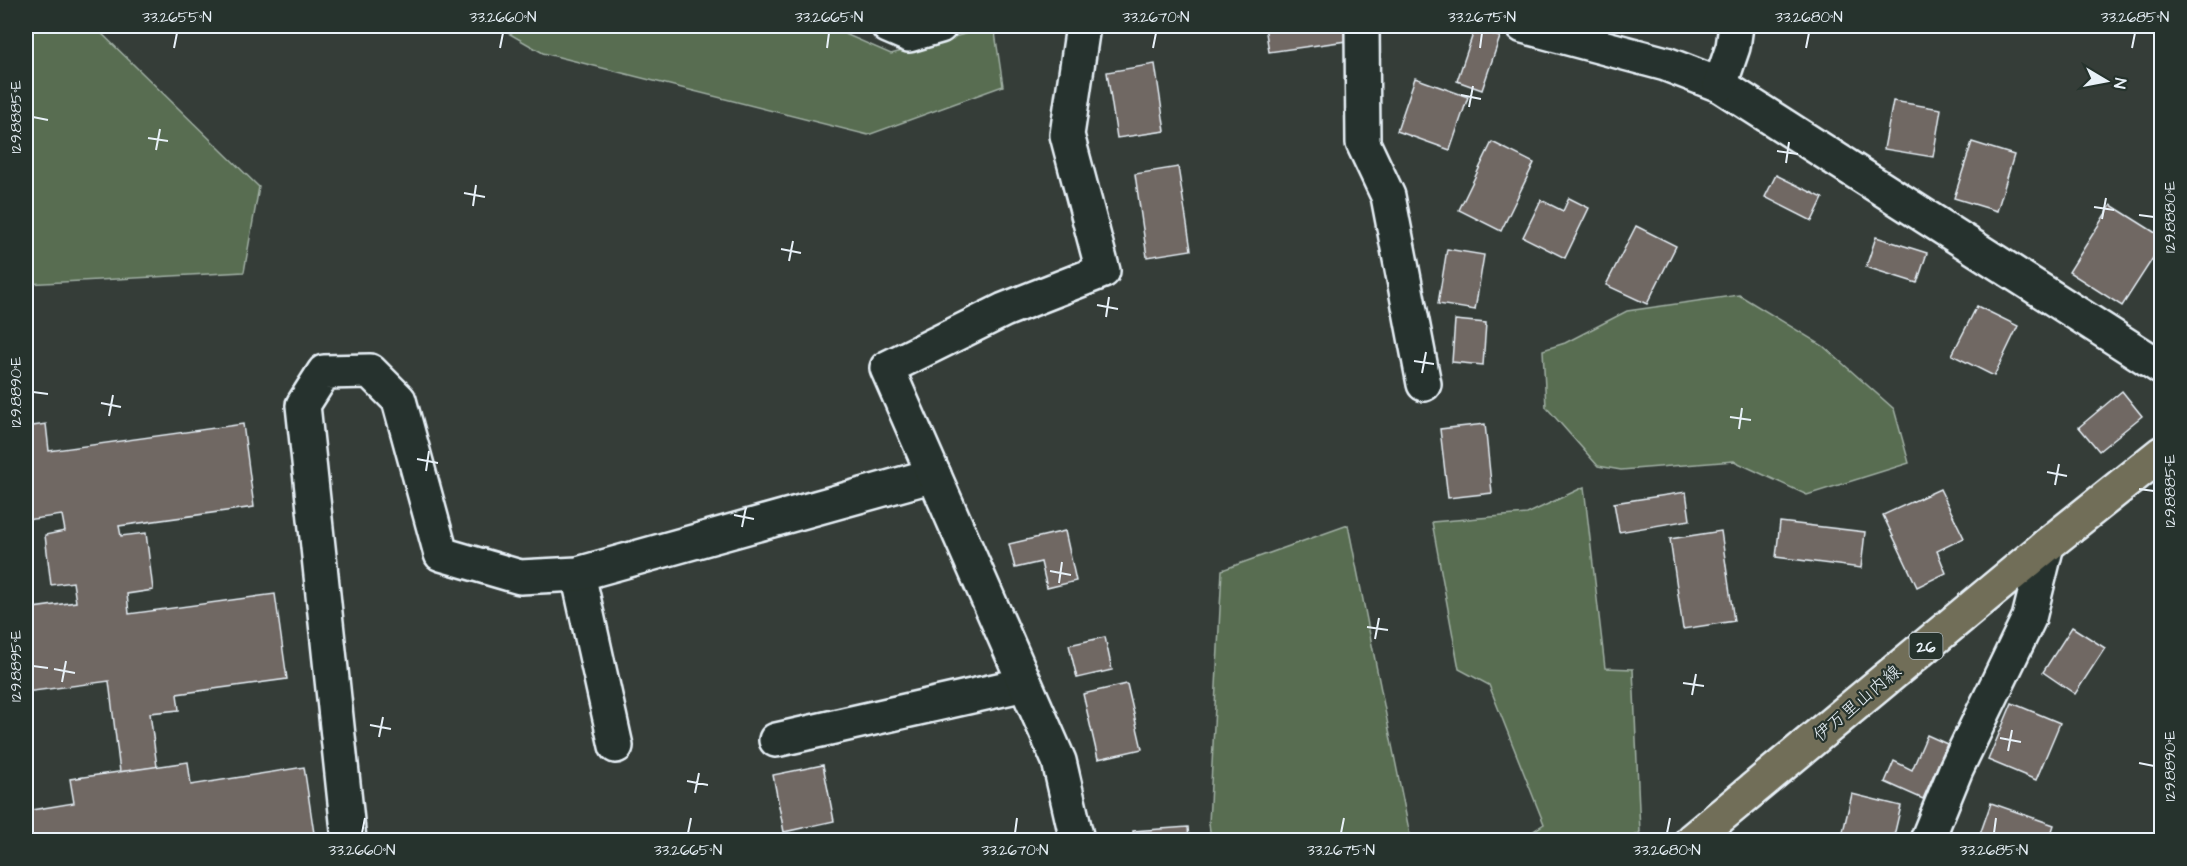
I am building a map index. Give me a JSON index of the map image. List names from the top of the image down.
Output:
{
  "streets": {
    "main road": ["26", "伊万里山内線"]
  },
  "north": "right",
  "coordinates": [
    "33.2655°N",
    "33.2660°N",
    "33.2665°N",
    "33.2670°N",
    "33.2675°N",
    "33.2680°N",
    "33.2685°N",
    "129.8885°E",
    "129.8880°E",
    "129.8890°E",
    "129.8895°E"
  ]
}
